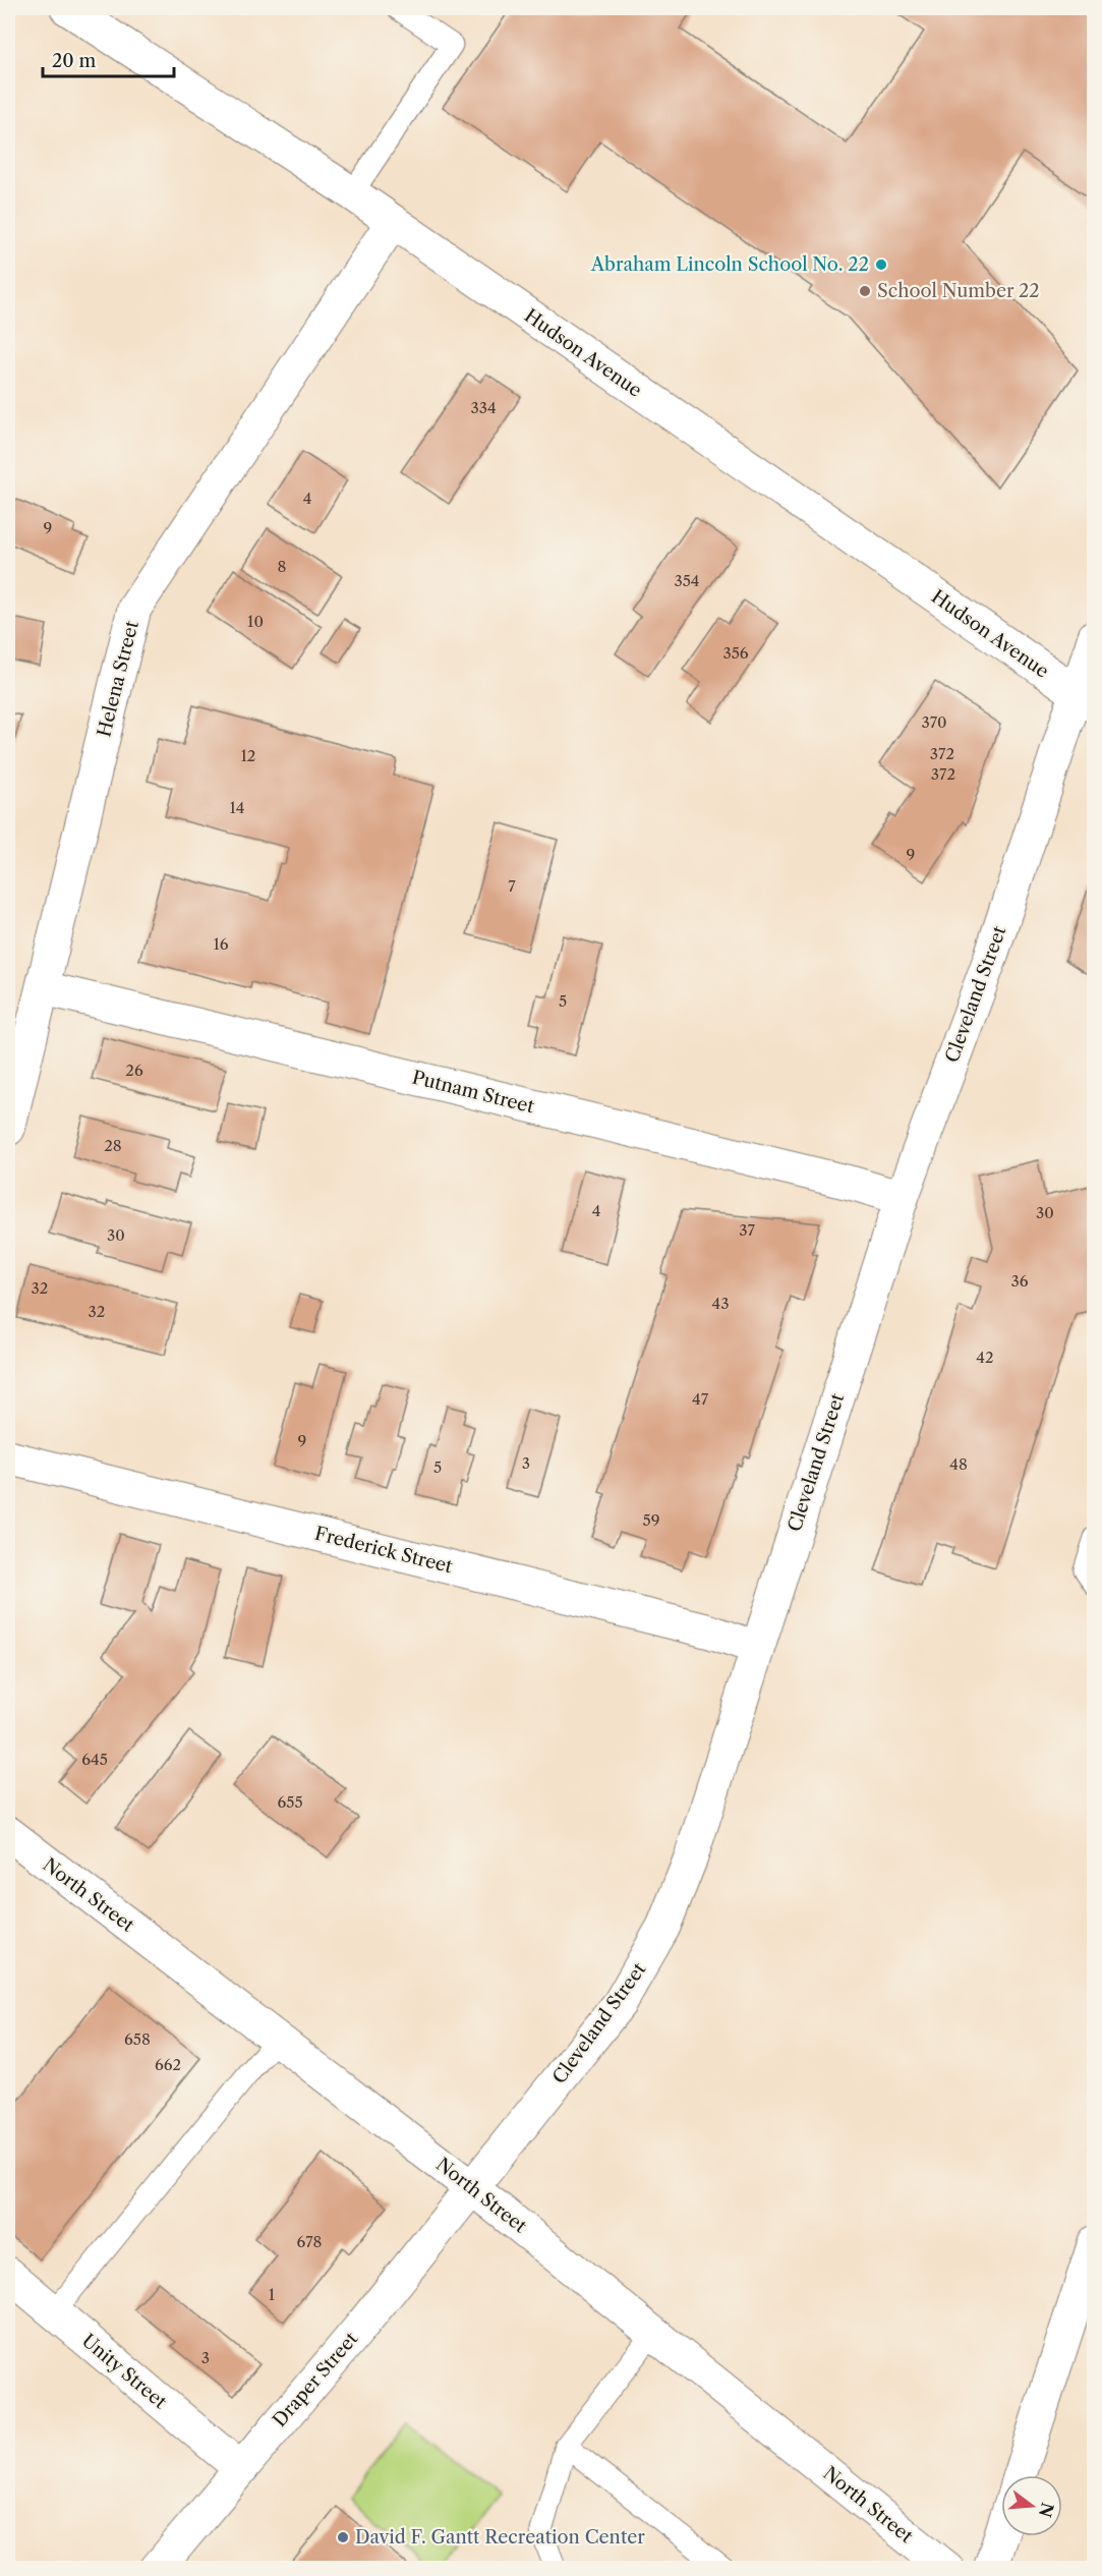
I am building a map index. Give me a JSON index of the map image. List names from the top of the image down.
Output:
{
  "streets": {
    "street": [
      "Hudson Avenue",
      "Helena Street",
      "Cleveland Street",
      "Putnam Street",
      "Frederick Street",
      "North Street",
      "Unity Street",
      "Draper Street"
    ]
  },
  "crossings": [
    ["Hudson Avenue", "Helena Street"],
    ["Hudson Avenue", "Cleveland Street"],
    ["Helena Street", "Putnam Street"],
    ["Cleveland Street", "Putnam Street"],
    ["Cleveland Street", "Frederick Street"],
    ["Cleveland Street", "North Street"],
    ["Cleveland Street", "Draper Street"],
    ["North Street", "Draper Street"],
    ["Unity Street", "Draper Street"]
  ],
  "places": ["Abraham Lincoln School No. 22", "School Number 22", "David F. Gantt Recreation Center"],
  "house_numbers": [
    "334",
    "4",
    "9",
    "8",
    "354",
    "10",
    "356",
    "370",
    "372",
    "12",
    "372",
    "14",
    "9",
    "7",
    "16",
    "5",
    "26",
    "28",
    "4",
    "30",
    "37",
    "30",
    "36",
    "32",
    "43",
    "32",
    "42",
    "47",
    "9",
    "3",
    "48",
    "5",
    "59",
    "645",
    "655",
    "658",
    "662",
    "678",
    "1",
    "3"
  ],
  "scale_bar": "20 m",
  "north": "right"
}
